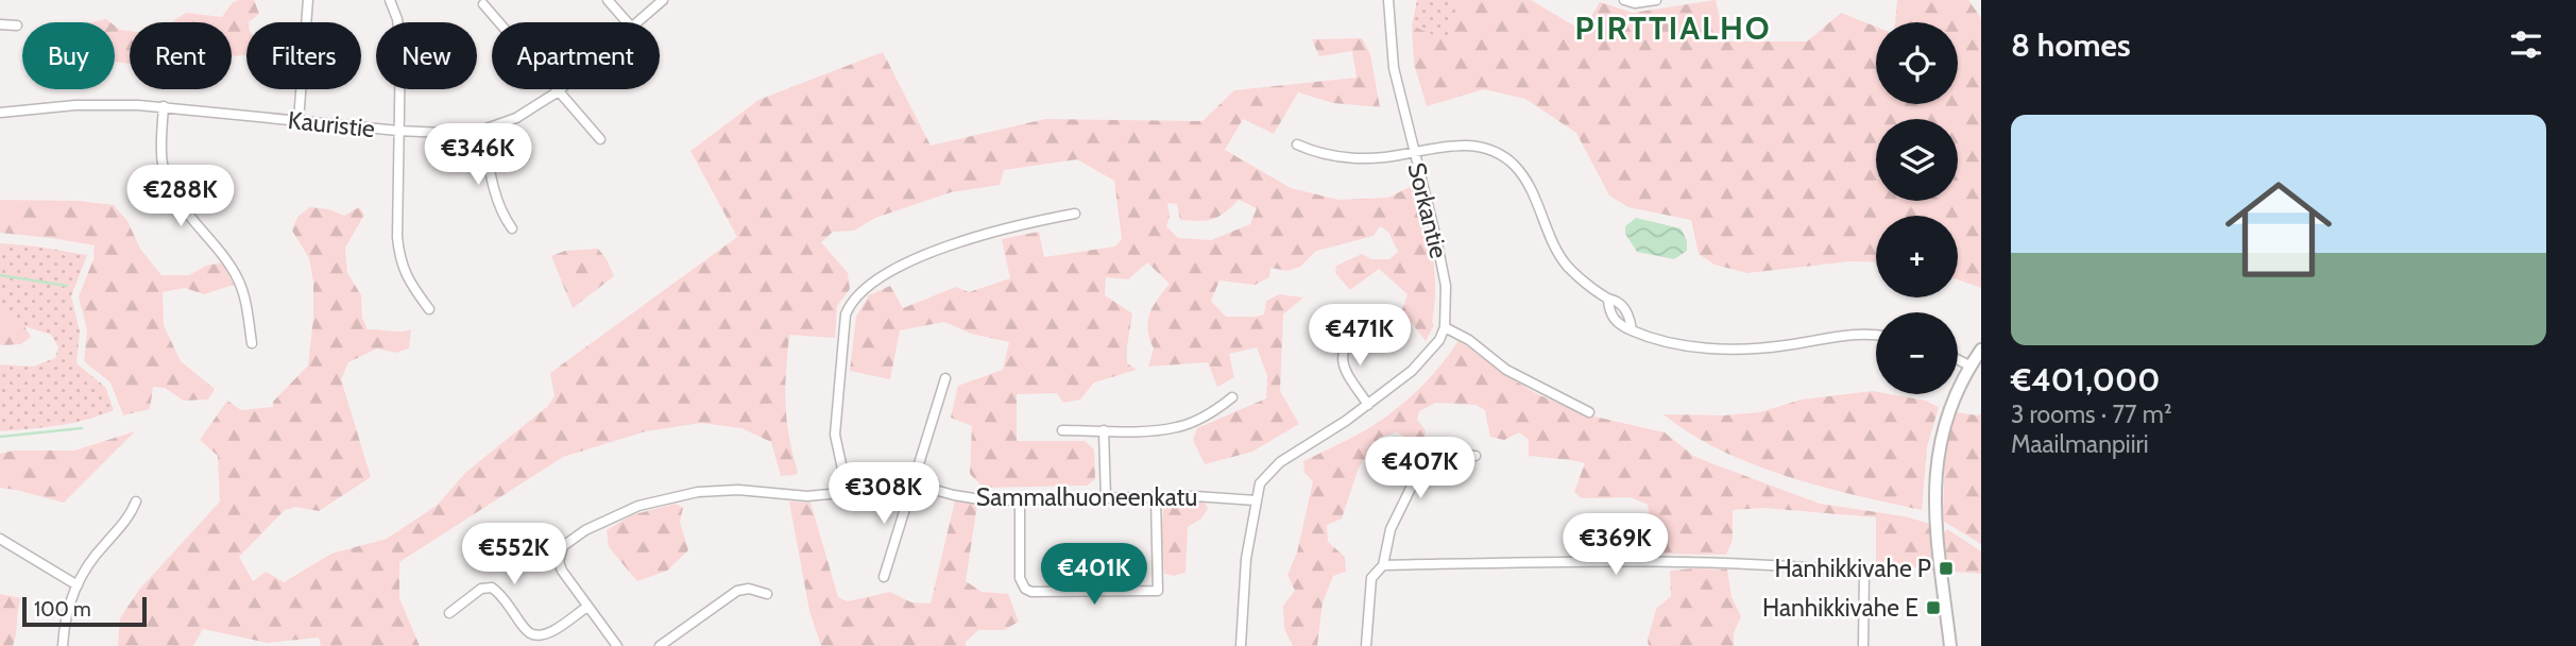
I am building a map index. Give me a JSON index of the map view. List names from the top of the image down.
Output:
{
  "streets": {
    "street": ["Kauristie", "Sorkantie", "Sammalhuoneenkatu"]
  },
  "districts": ["PIRTTIALHO"],
  "places": {
    "transit": ["Hanhikkivahe P", "Hanhikkivahe E"]
  },
  "scale_bar": "100 m",
  "page": {
    "heading": "8 homes",
    "map_buttons": ["+", "−"],
    "chip": [
      "Buy",
      "Rent",
      "Filters",
      "New",
      "Apartment"
    ],
    "list": [
      {
        "name": "€401,000",
        "note": "3 rooms · 77 m² · Maailmanpiiri"
      }
    ],
    "price": [
      "€346K",
      "€288K",
      "€471K",
      "€407K",
      "€308K",
      "€369K",
      "€552K",
      "€401K"
    ],
    "scale": "100 m"
  }
}
